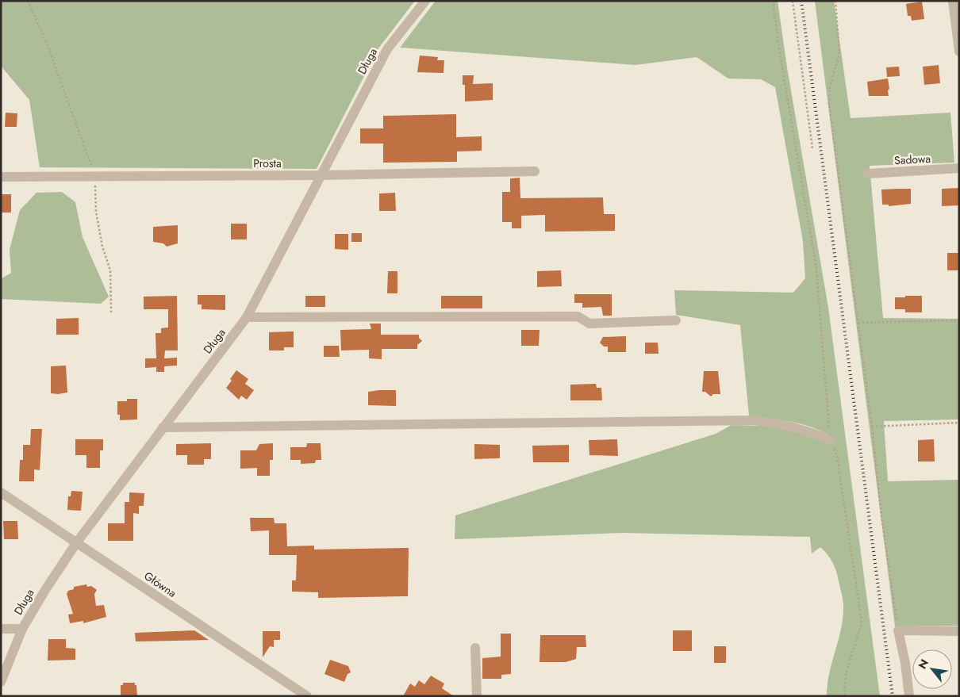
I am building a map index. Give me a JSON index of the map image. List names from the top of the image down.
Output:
{
  "streets": {
    "street": [
      "Długa",
      "Sadowa",
      "Prosta",
      "Główna"
    ]
  },
  "crossings": [
    ["Długa", "Prosta"],
    ["Długa", "Główna"]
  ],
  "north": "top left"
}
